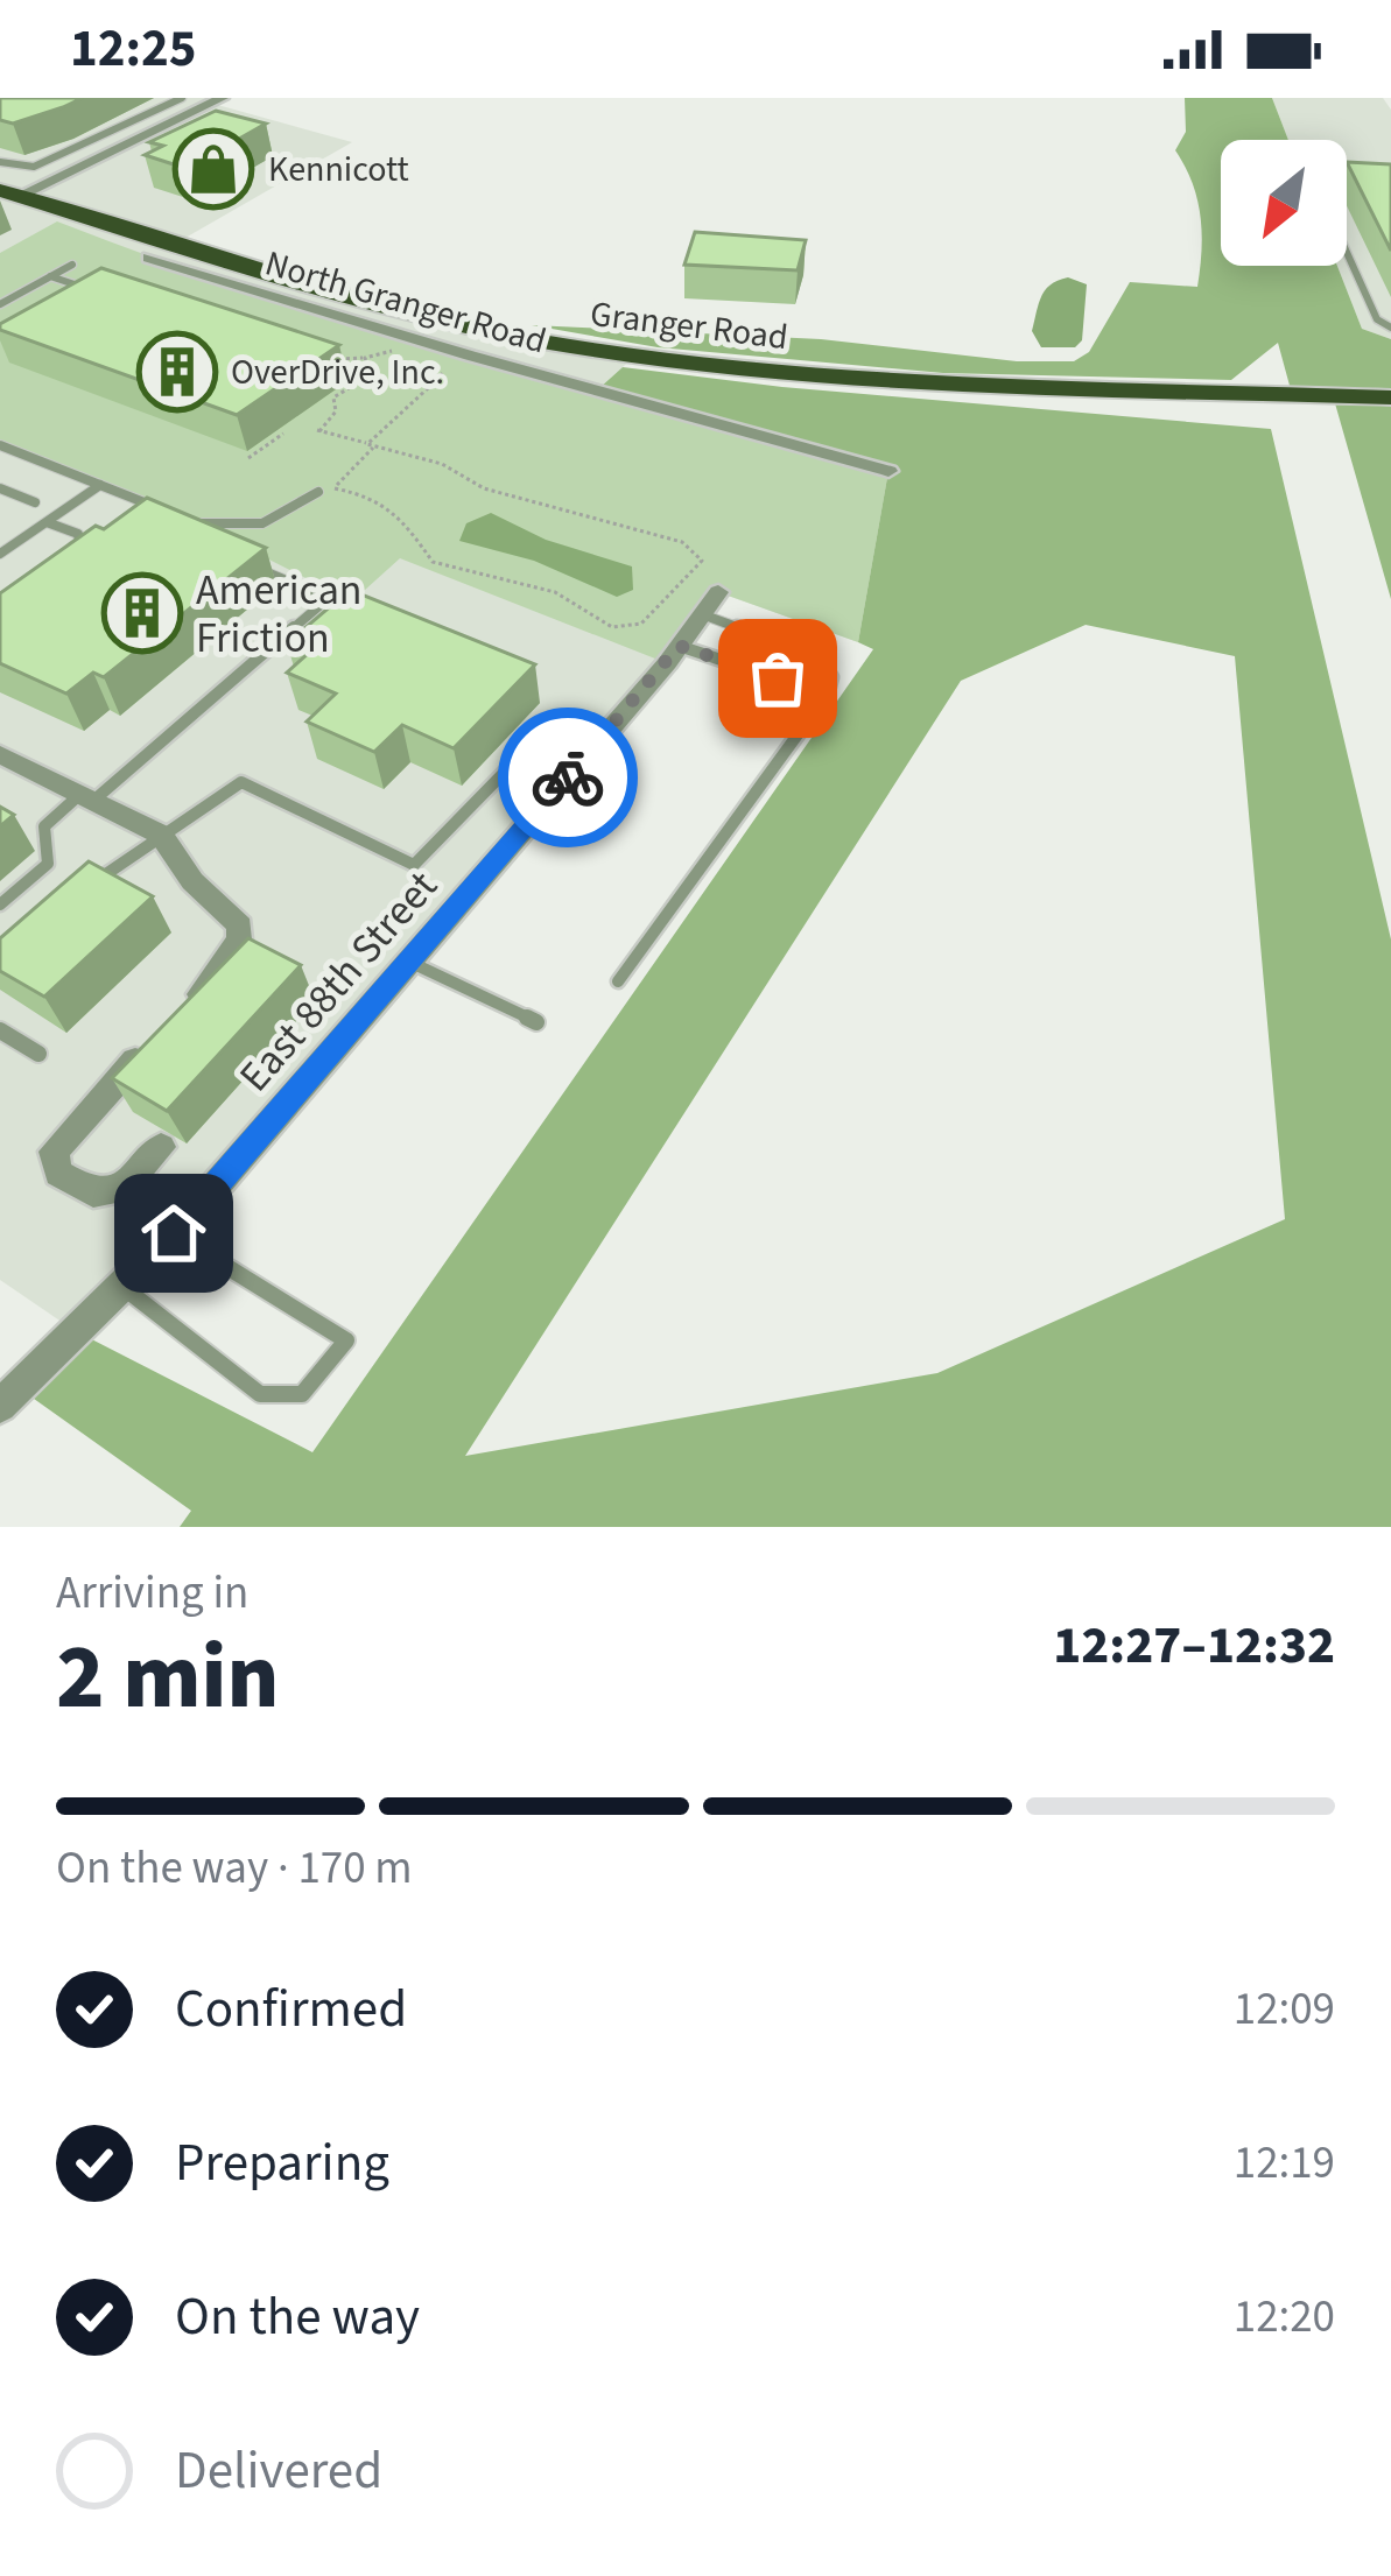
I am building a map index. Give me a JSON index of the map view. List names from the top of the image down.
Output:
{
  "streets": {
    "main road": ["Granger Road"],
    "street": ["North Granger Road", "East 88th Street"]
  },
  "places": {
    "shop": ["Kennicott"],
    "building": ["OverDrive, Inc.", "American Friction"]
  },
  "north": "bottom left",
  "page": {
    "status": "12:25",
    "heading": ["2 min", "Arriving in", "12:27–12:32"],
    "bar": "On the way · 170 m",
    "list": [
      ["Confirmed", "12:09"],
      ["Preparing", "12:19"],
      ["On the way", "12:20"],
      "Delivered"
    ]
  }
}
